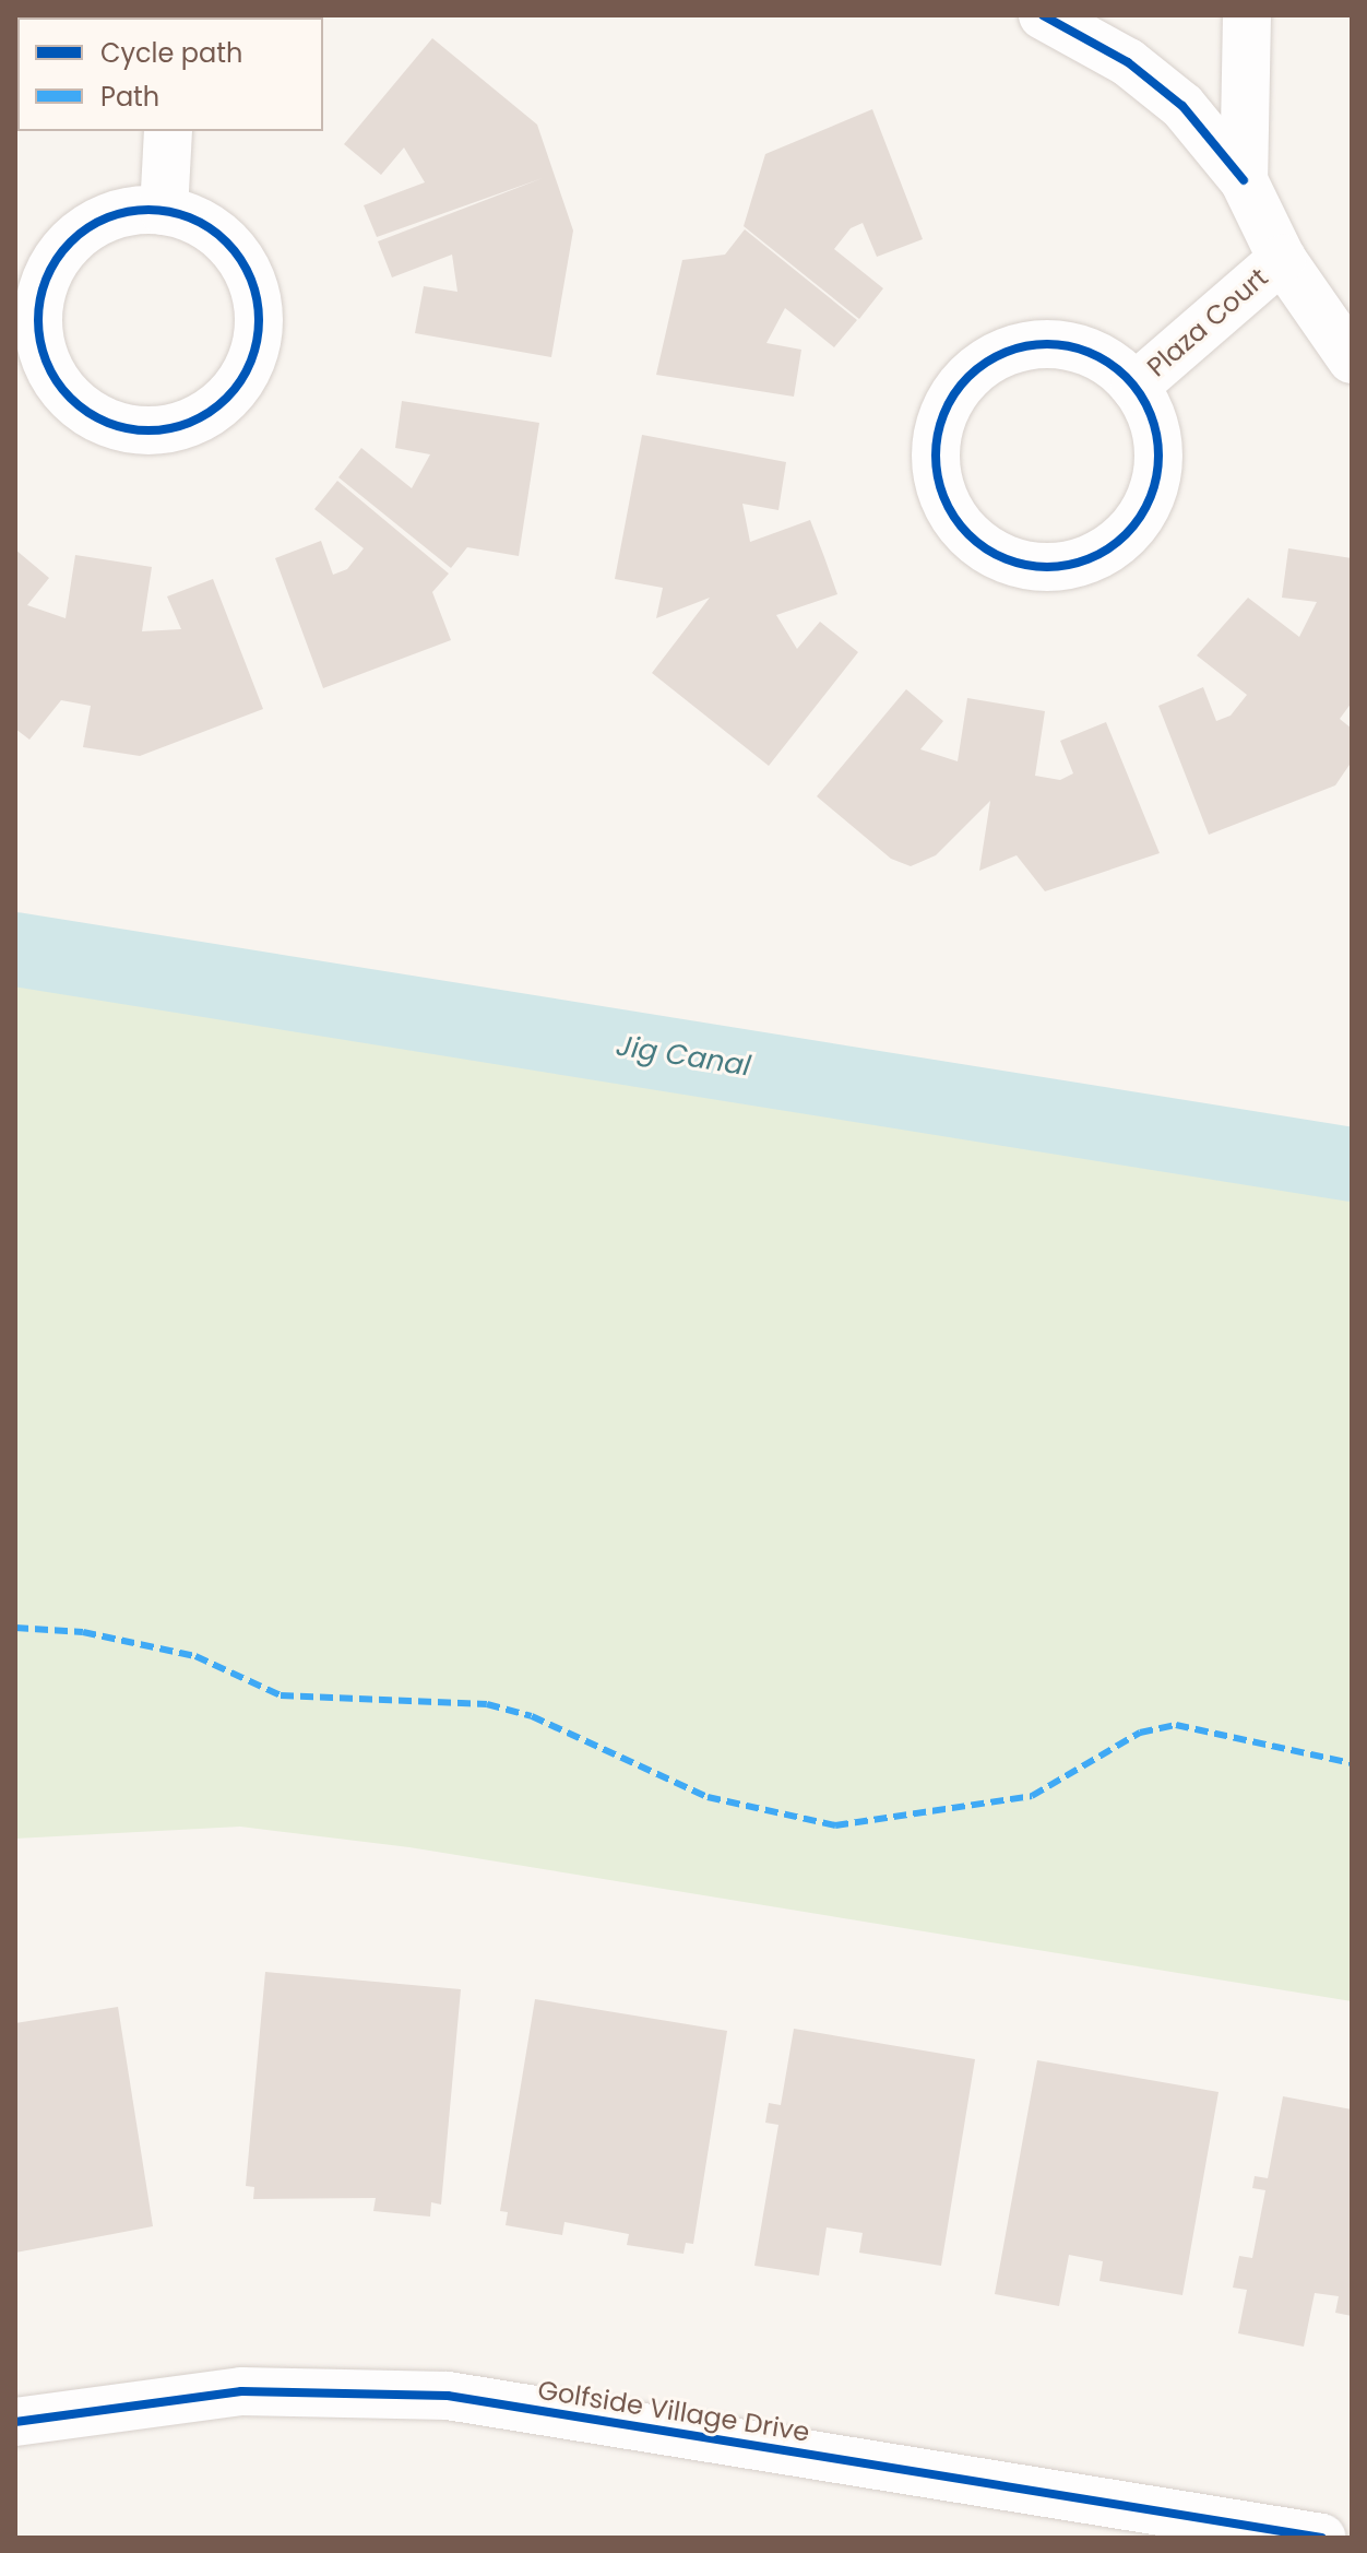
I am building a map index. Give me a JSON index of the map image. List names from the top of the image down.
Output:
{
  "streets": {
    "street": ["Plaza Court", "Golfside Village Drive"]
  },
  "water": ["Jig Canal"],
  "legend": ["Cycle path", "Path"]
}
